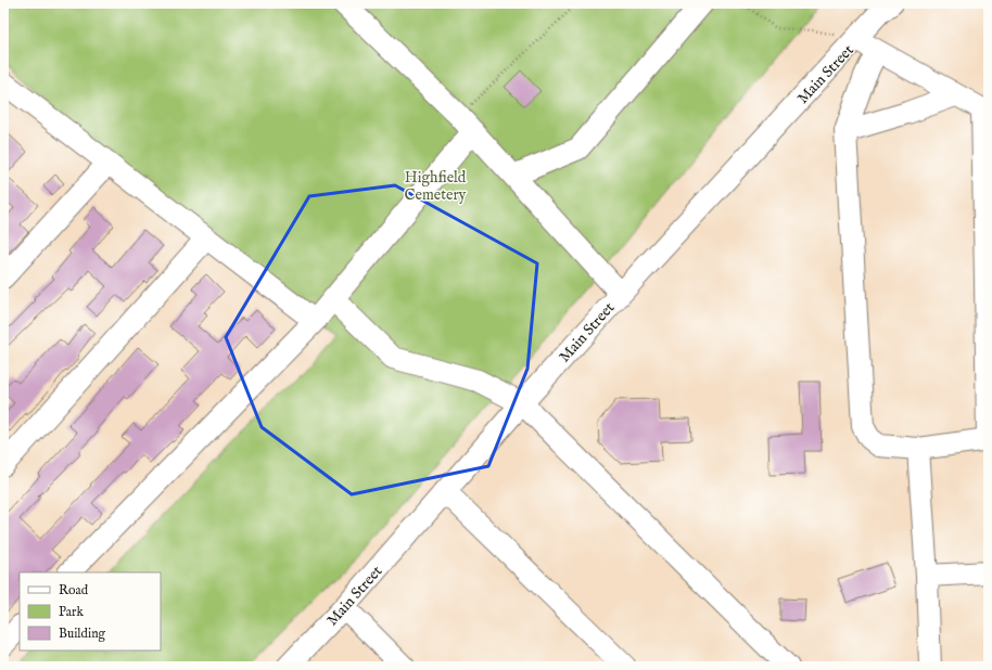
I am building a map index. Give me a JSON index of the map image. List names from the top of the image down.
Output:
{
  "streets": {
    "street": ["Main Street"]
  },
  "parks": ["Highfield Cemetery"],
  "legend": ["Road", "Park", "Building"]
}
